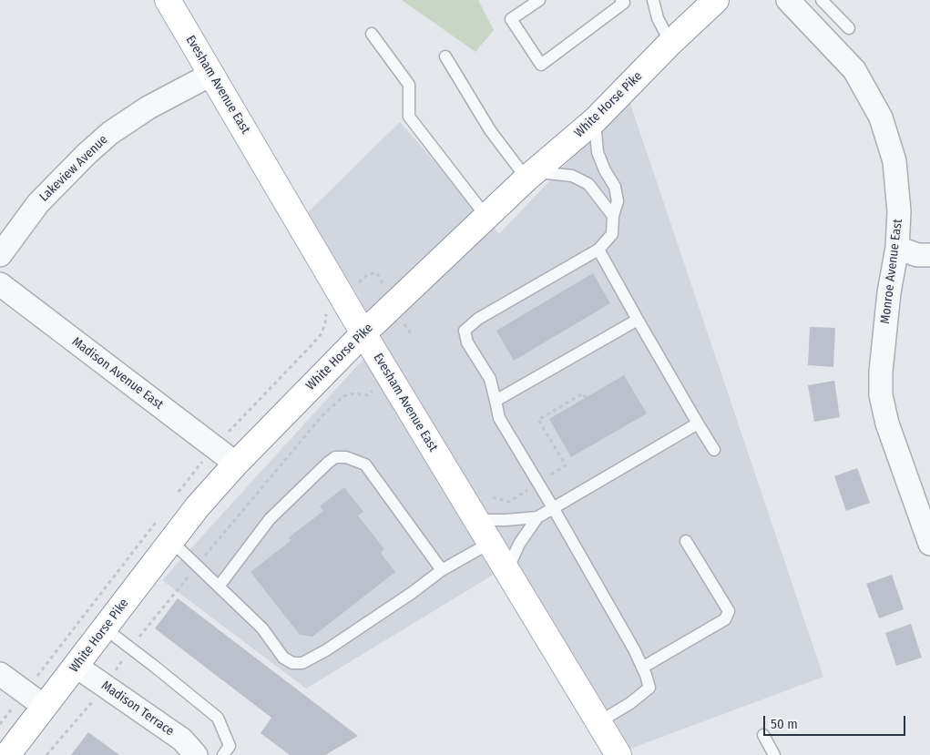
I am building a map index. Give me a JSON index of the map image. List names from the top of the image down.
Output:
{
  "streets": {
    "main road": ["Evesham Avenue East", "White Horse Pike"],
    "street": [
      "Lakeview Avenue",
      "Monroe Avenue East",
      "Madison Avenue East",
      "Madison Terrace"
    ]
  },
  "crossings": [
    ["Evesham Avenue East", "White Horse Pike"],
    ["Evesham Avenue East", "Lakeview Avenue"],
    ["White Horse Pike", "Madison Avenue East"],
    ["White Horse Pike", "Madison Terrace"]
  ],
  "scale_bar": "50 m"
}
